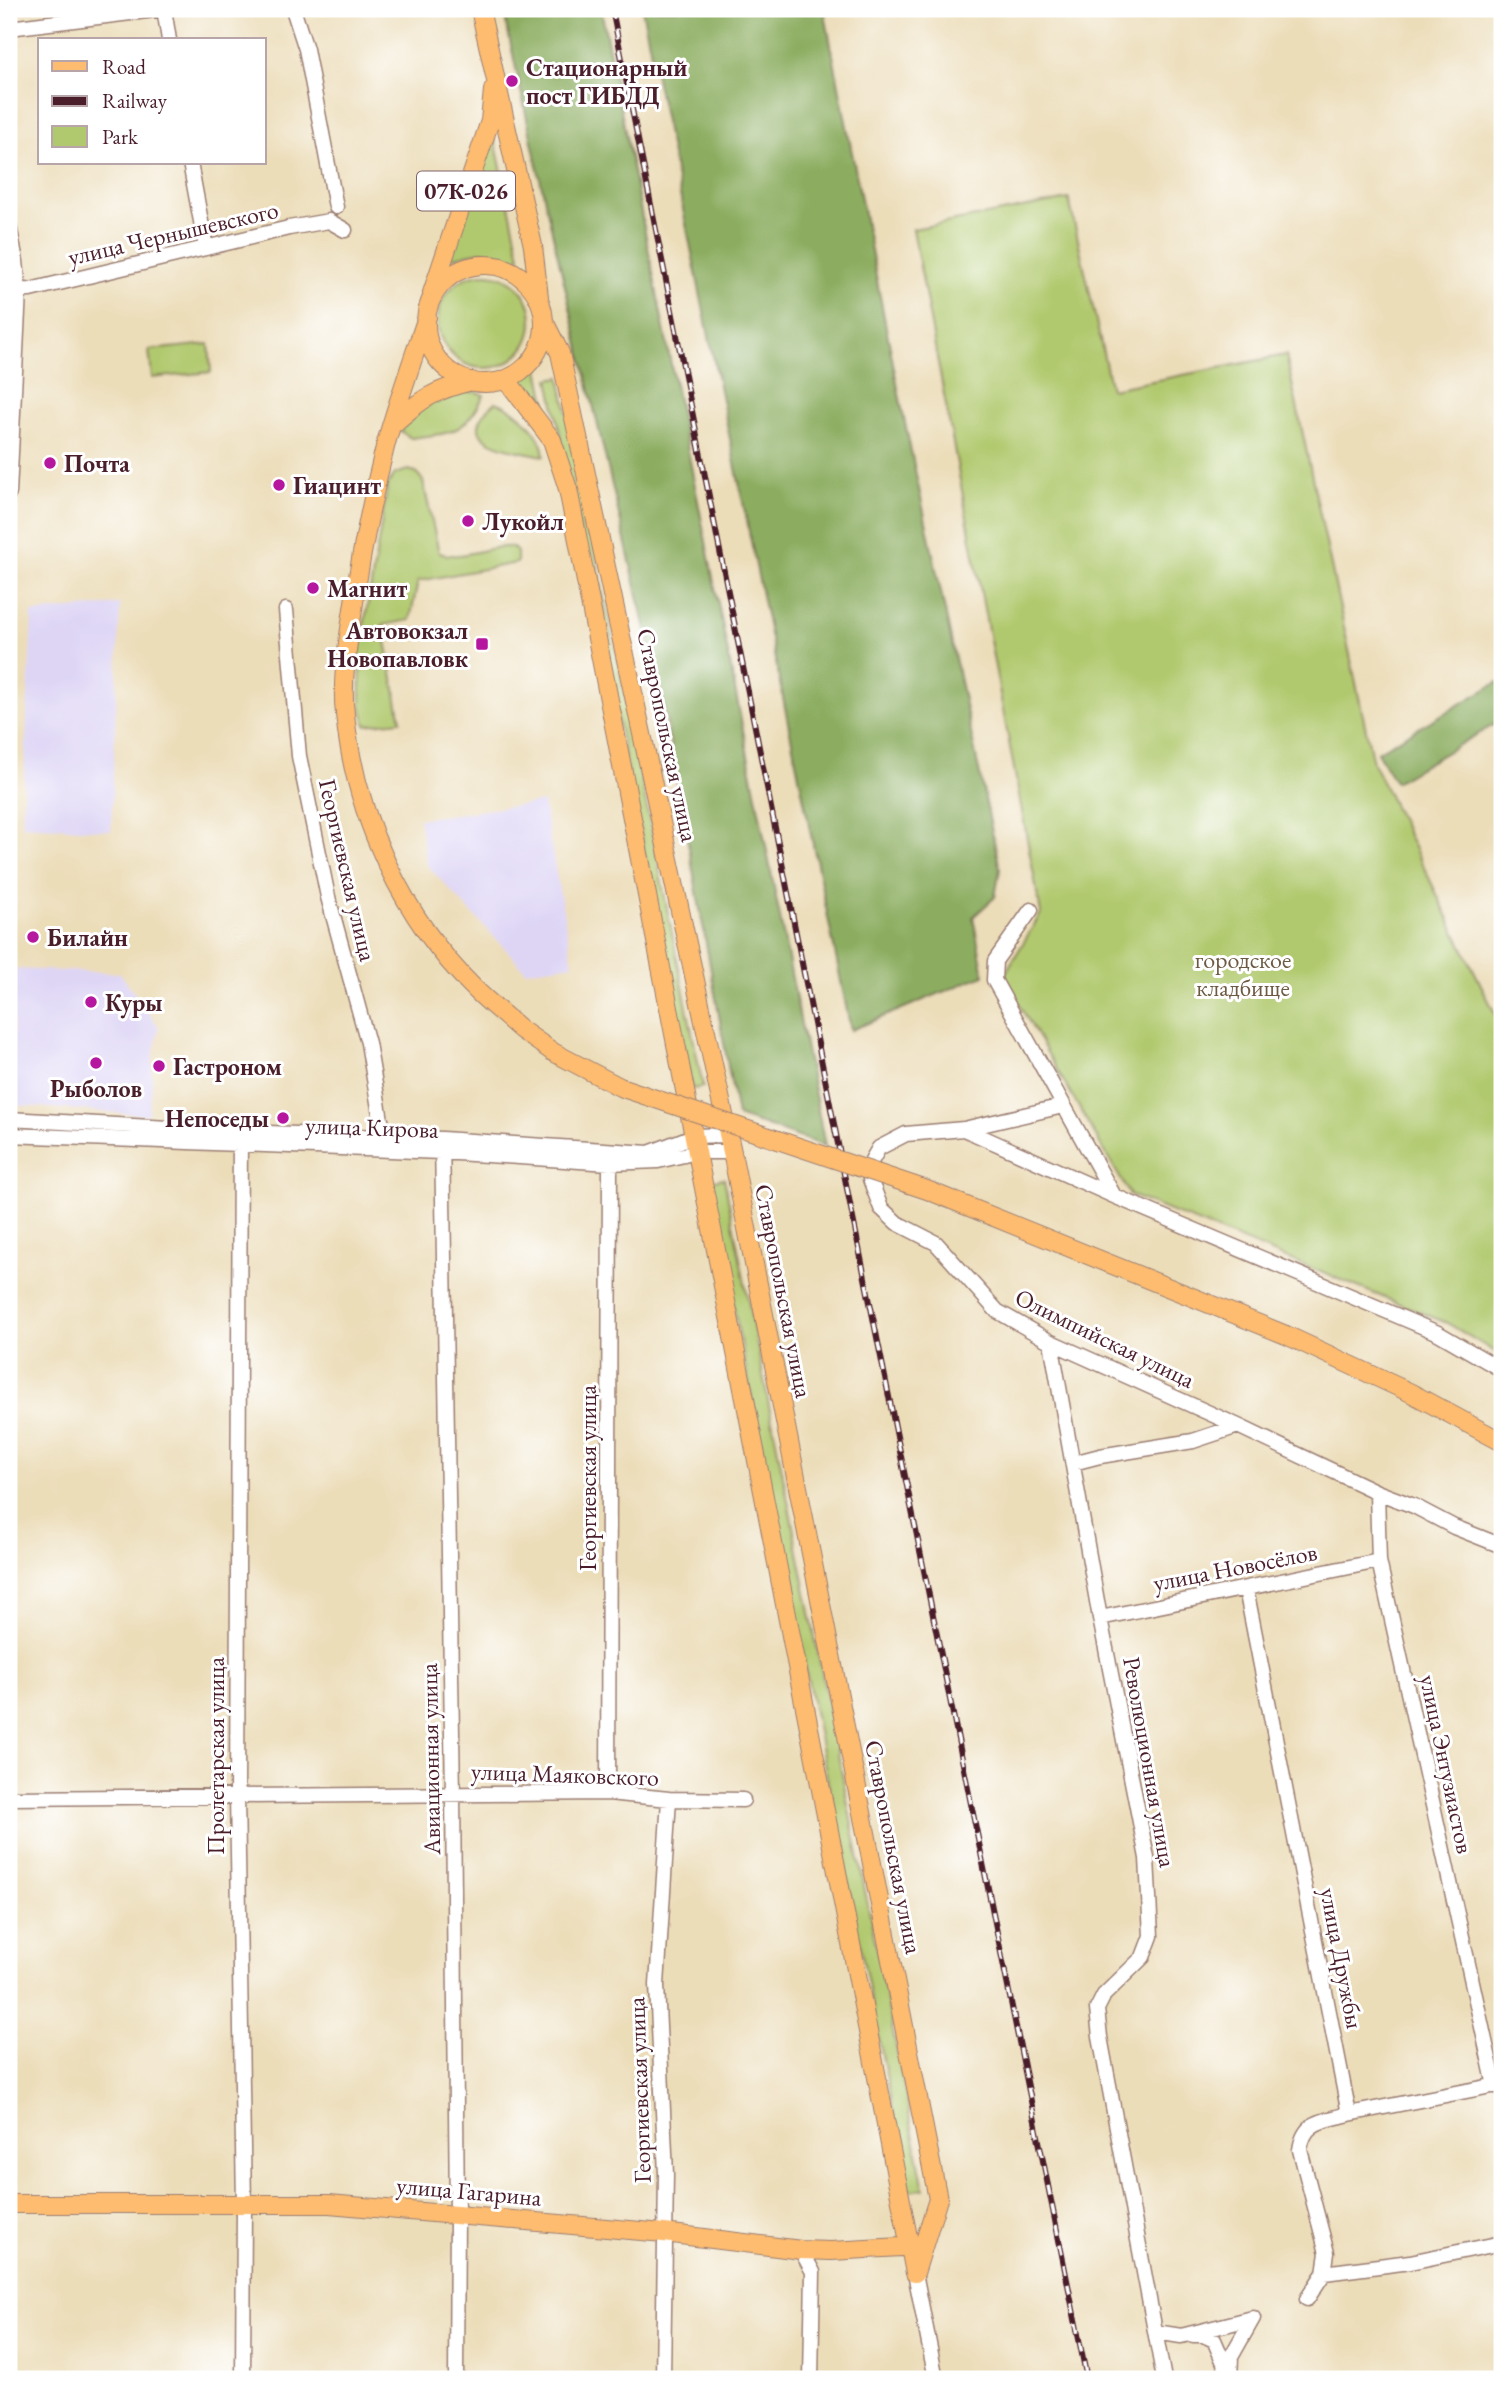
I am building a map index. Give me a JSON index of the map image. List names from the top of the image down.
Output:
{
  "streets": {
    "main road": ["07К-026", "Ставропольская улица", "улица Гагарина"],
    "street": [
      "улица Чернышевского",
      "Георгиевская улица",
      "улица Кирова",
      "Олимпийская улица",
      "улица Новосёлов",
      "Пролетарская улица",
      "Авиационная улица",
      "Революционная улица",
      "улица Энтузиастов",
      "улица Маяковского",
      "улица Дружбы"
    ]
  },
  "crossings": [
    ["07К-026", "Ставропольская улица"],
    ["Ставропольская улица", "улица Кирова"],
    ["Ставропольская улица", "улица Гагарина"],
    ["Георгиевская улица", "улица Кирова"],
    ["Георгиевская улица", "улица Маяковского"],
    ["Георгиевская улица", "улица Гагарина"],
    ["улица Кирова", "Пролетарская улица"],
    ["улица Кирова", "Авиационная улица"],
    ["Олимпийская улица", "Революционная улица"],
    ["Олимпийская улица", "улица Энтузиастов"],
    ["улица Новосёлов", "Революционная улица"],
    ["улица Новосёлов", "улица Энтузиастов"],
    ["улица Новосёлов", "улица Дружбы"],
    ["Пролетарская улица", "улица Маяковского"],
    ["Пролетарская улица", "улица Гагарина"],
    ["Авиационная улица", "улица Маяковского"],
    ["Авиационная улица", "улица Гагарина"]
  ],
  "parks": ["городское кладбище"],
  "places": {
    "other": [
      "Стационарный пост ГИБДД",
      "Почта",
      "Гиацинт",
      "Лукойл",
      "Магнит",
      "Билайн",
      "Куры",
      "Рыболов",
      "Гастроном",
      "Непоседы"
    ],
    "transit": ["Автовокзал Новопавловк"]
  },
  "legend": ["Road", "Railway", "Park"]
}
